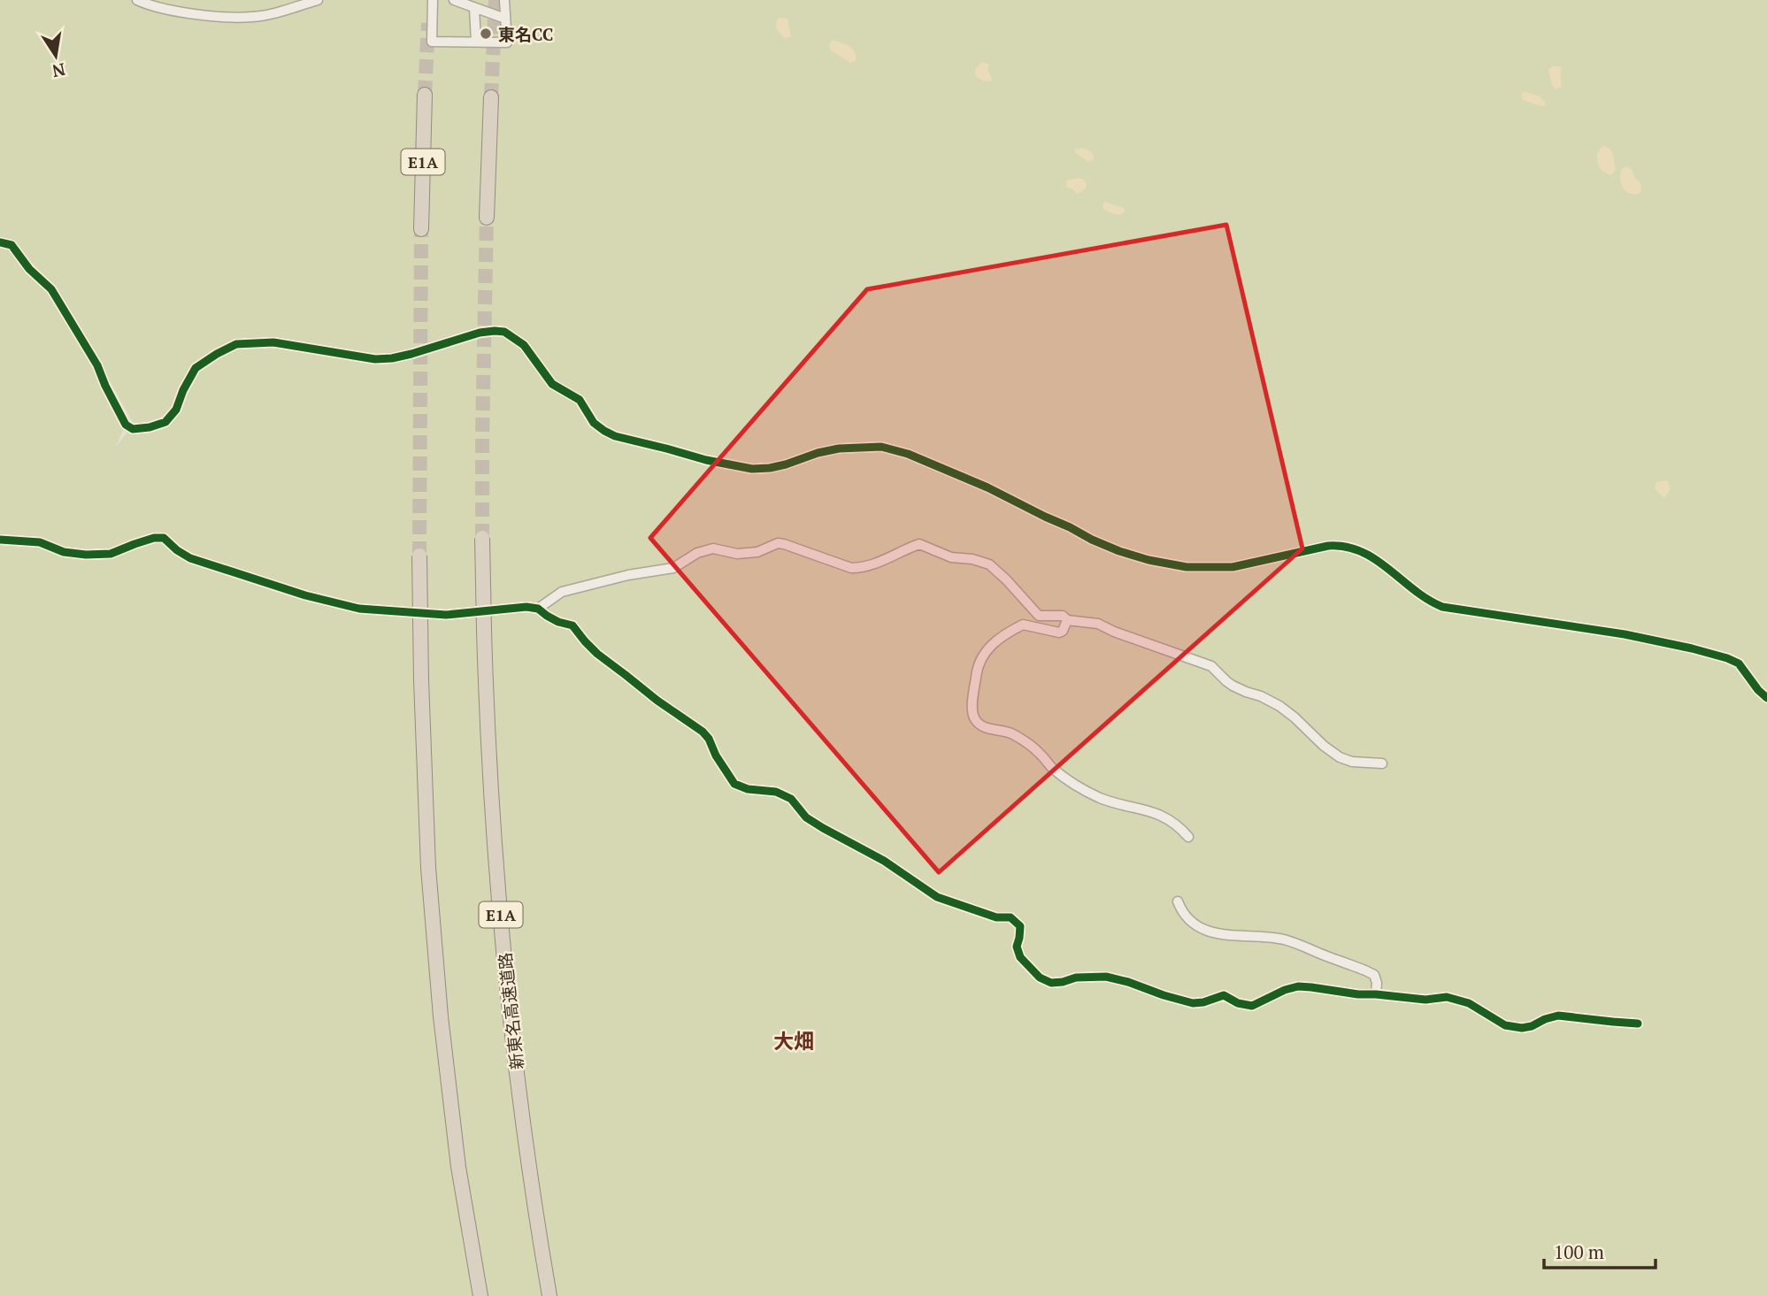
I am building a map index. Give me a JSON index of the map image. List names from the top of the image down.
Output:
{
  "streets": {
    "highway": ["E1A", "新東名高速道路"]
  },
  "districts": ["大畑"],
  "places": ["東名CC"],
  "scale_bar": "100 m",
  "north": "bottom"
}
